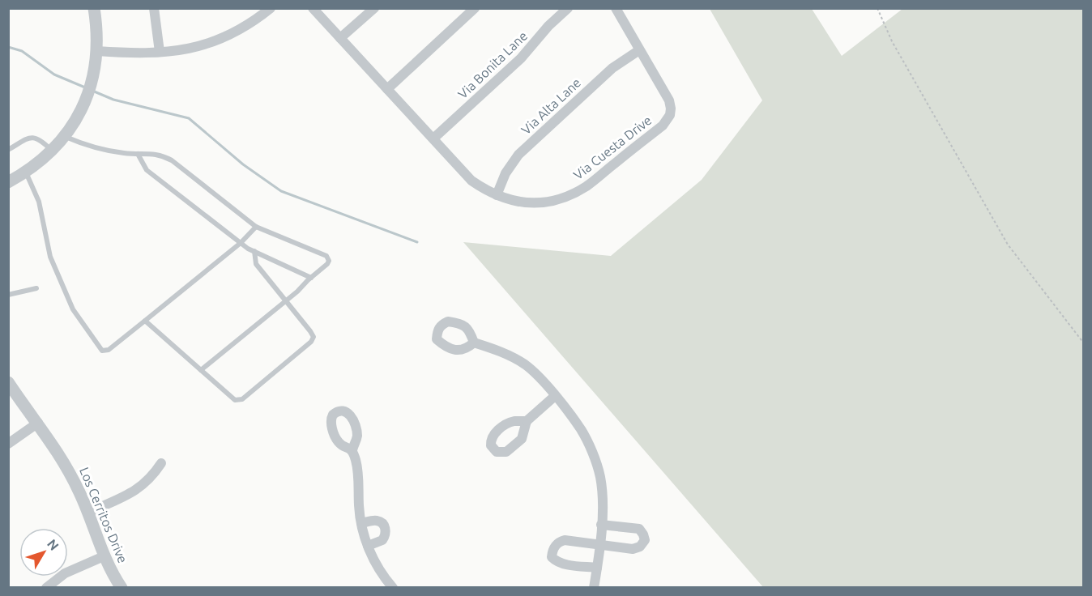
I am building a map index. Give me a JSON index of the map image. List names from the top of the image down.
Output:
{
  "streets": {
    "street": [
      "Via Bonita Lane",
      "Via Alta Lane",
      "Via Cuesta Drive",
      "Los Cerritos Drive"
    ]
  },
  "crossings": [
    ["Via Bonita Lane", "Via Cuesta Drive"],
    ["Via Alta Lane", "Via Cuesta Drive"]
  ],
  "north": "top right"
}
